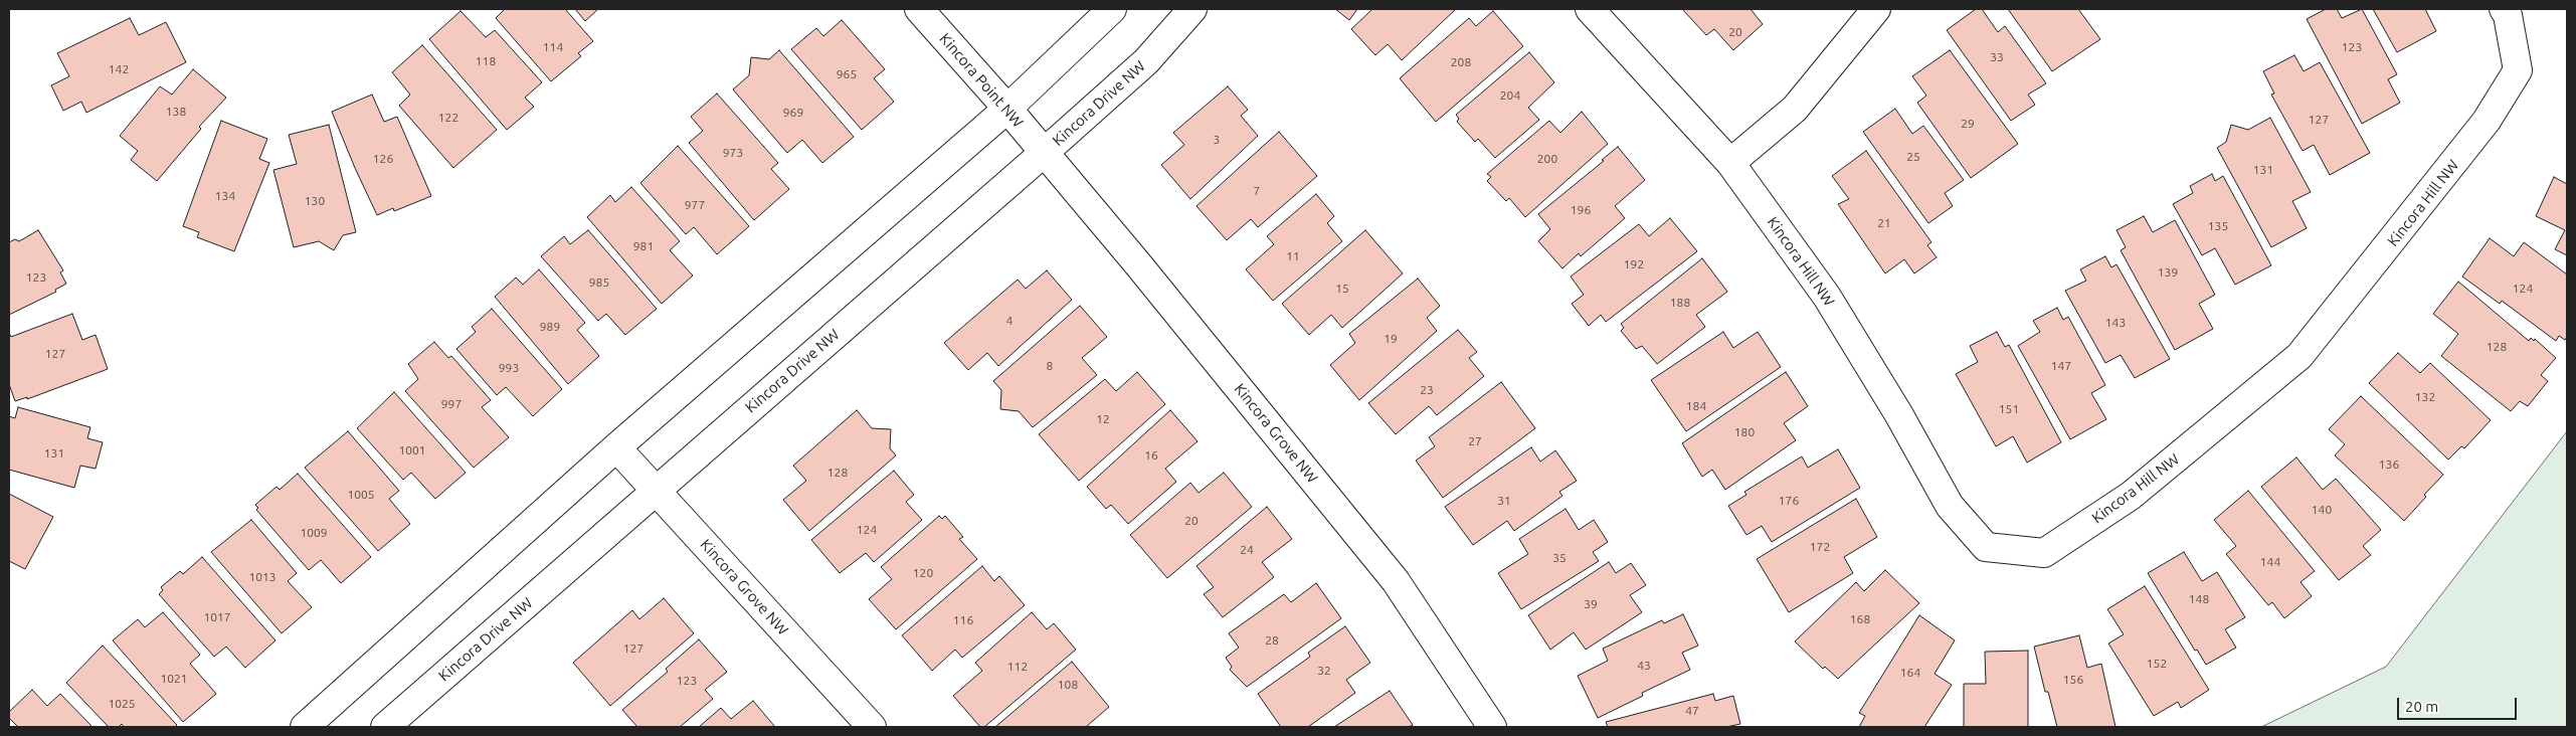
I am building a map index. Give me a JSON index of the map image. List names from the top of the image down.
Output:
{
  "streets": {
    "street": [
      "Kincora Point NW",
      "Kincora Drive NW",
      "Kincora Hill NW",
      "Kincora Grove NW"
    ]
  },
  "crossings": [
    ["Kincora Point NW", "Kincora Drive NW"],
    ["Kincora Point NW", "Kincora Grove NW"],
    ["Kincora Drive NW", "Kincora Grove NW"]
  ],
  "house_numbers": [
    "20",
    "114",
    "123",
    "33",
    "118",
    "208",
    "142",
    "965",
    "204",
    "138",
    "969",
    "122",
    "127",
    "29",
    "3",
    "973",
    "25",
    "126",
    "200",
    "131",
    "7",
    "134",
    "130",
    "977",
    "196",
    "21",
    "135",
    "981",
    "11",
    "192",
    "139",
    "123",
    "985",
    "15",
    "124",
    "188",
    "4",
    "143",
    "989",
    "19",
    "128",
    "127",
    "8",
    "147",
    "993",
    "23",
    "132",
    "997",
    "184",
    "151",
    "12",
    "180",
    "27",
    "1001",
    "131",
    "16",
    "136",
    "128",
    "1005",
    "31",
    "176",
    "140",
    "20",
    "124",
    "1009",
    "172",
    "24",
    "35",
    "144",
    "120",
    "1013",
    "148",
    "39",
    "1017",
    "168",
    "116",
    "28",
    "127",
    "152",
    "43",
    "112",
    "32",
    "164",
    "1021",
    "156",
    "123",
    "108",
    "1025",
    "47"
  ],
  "scale_bar": "20 m"
}
